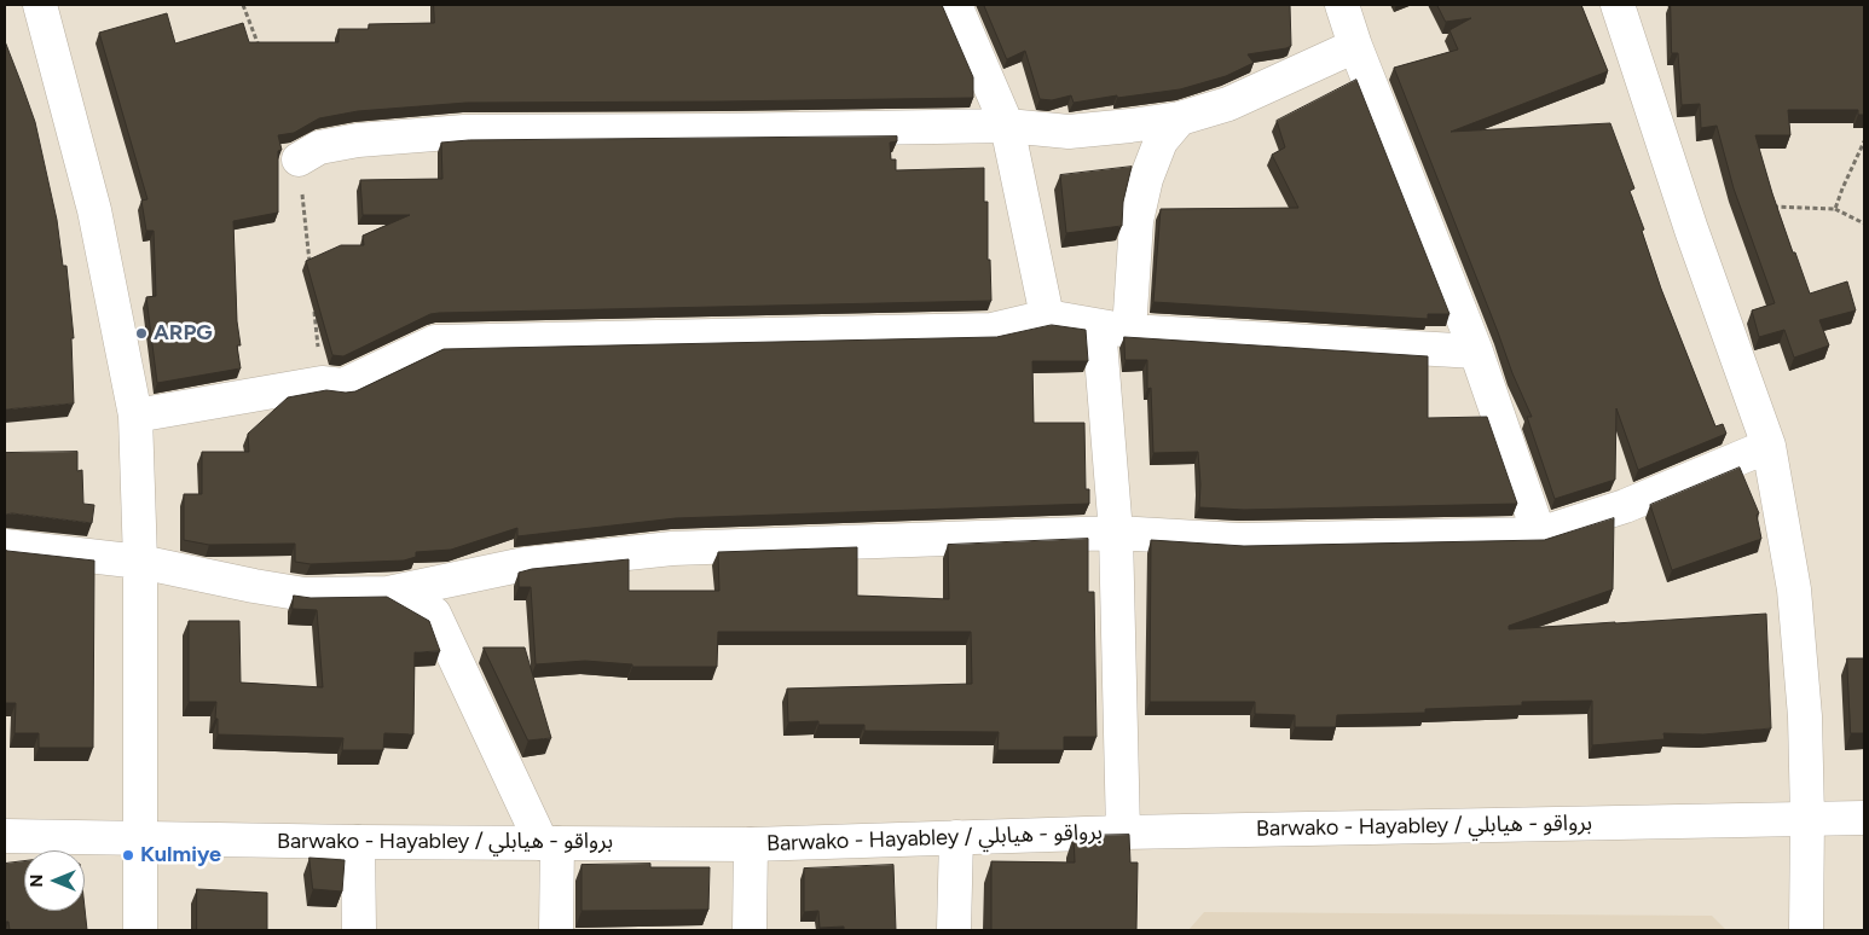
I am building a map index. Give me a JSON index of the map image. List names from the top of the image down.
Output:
{
  "streets": {
    "street": ["Barwako - Hayabley / برواقو - هيابلي"]
  },
  "places": ["ARPG", "Kulmiye"],
  "north": "left"
}
